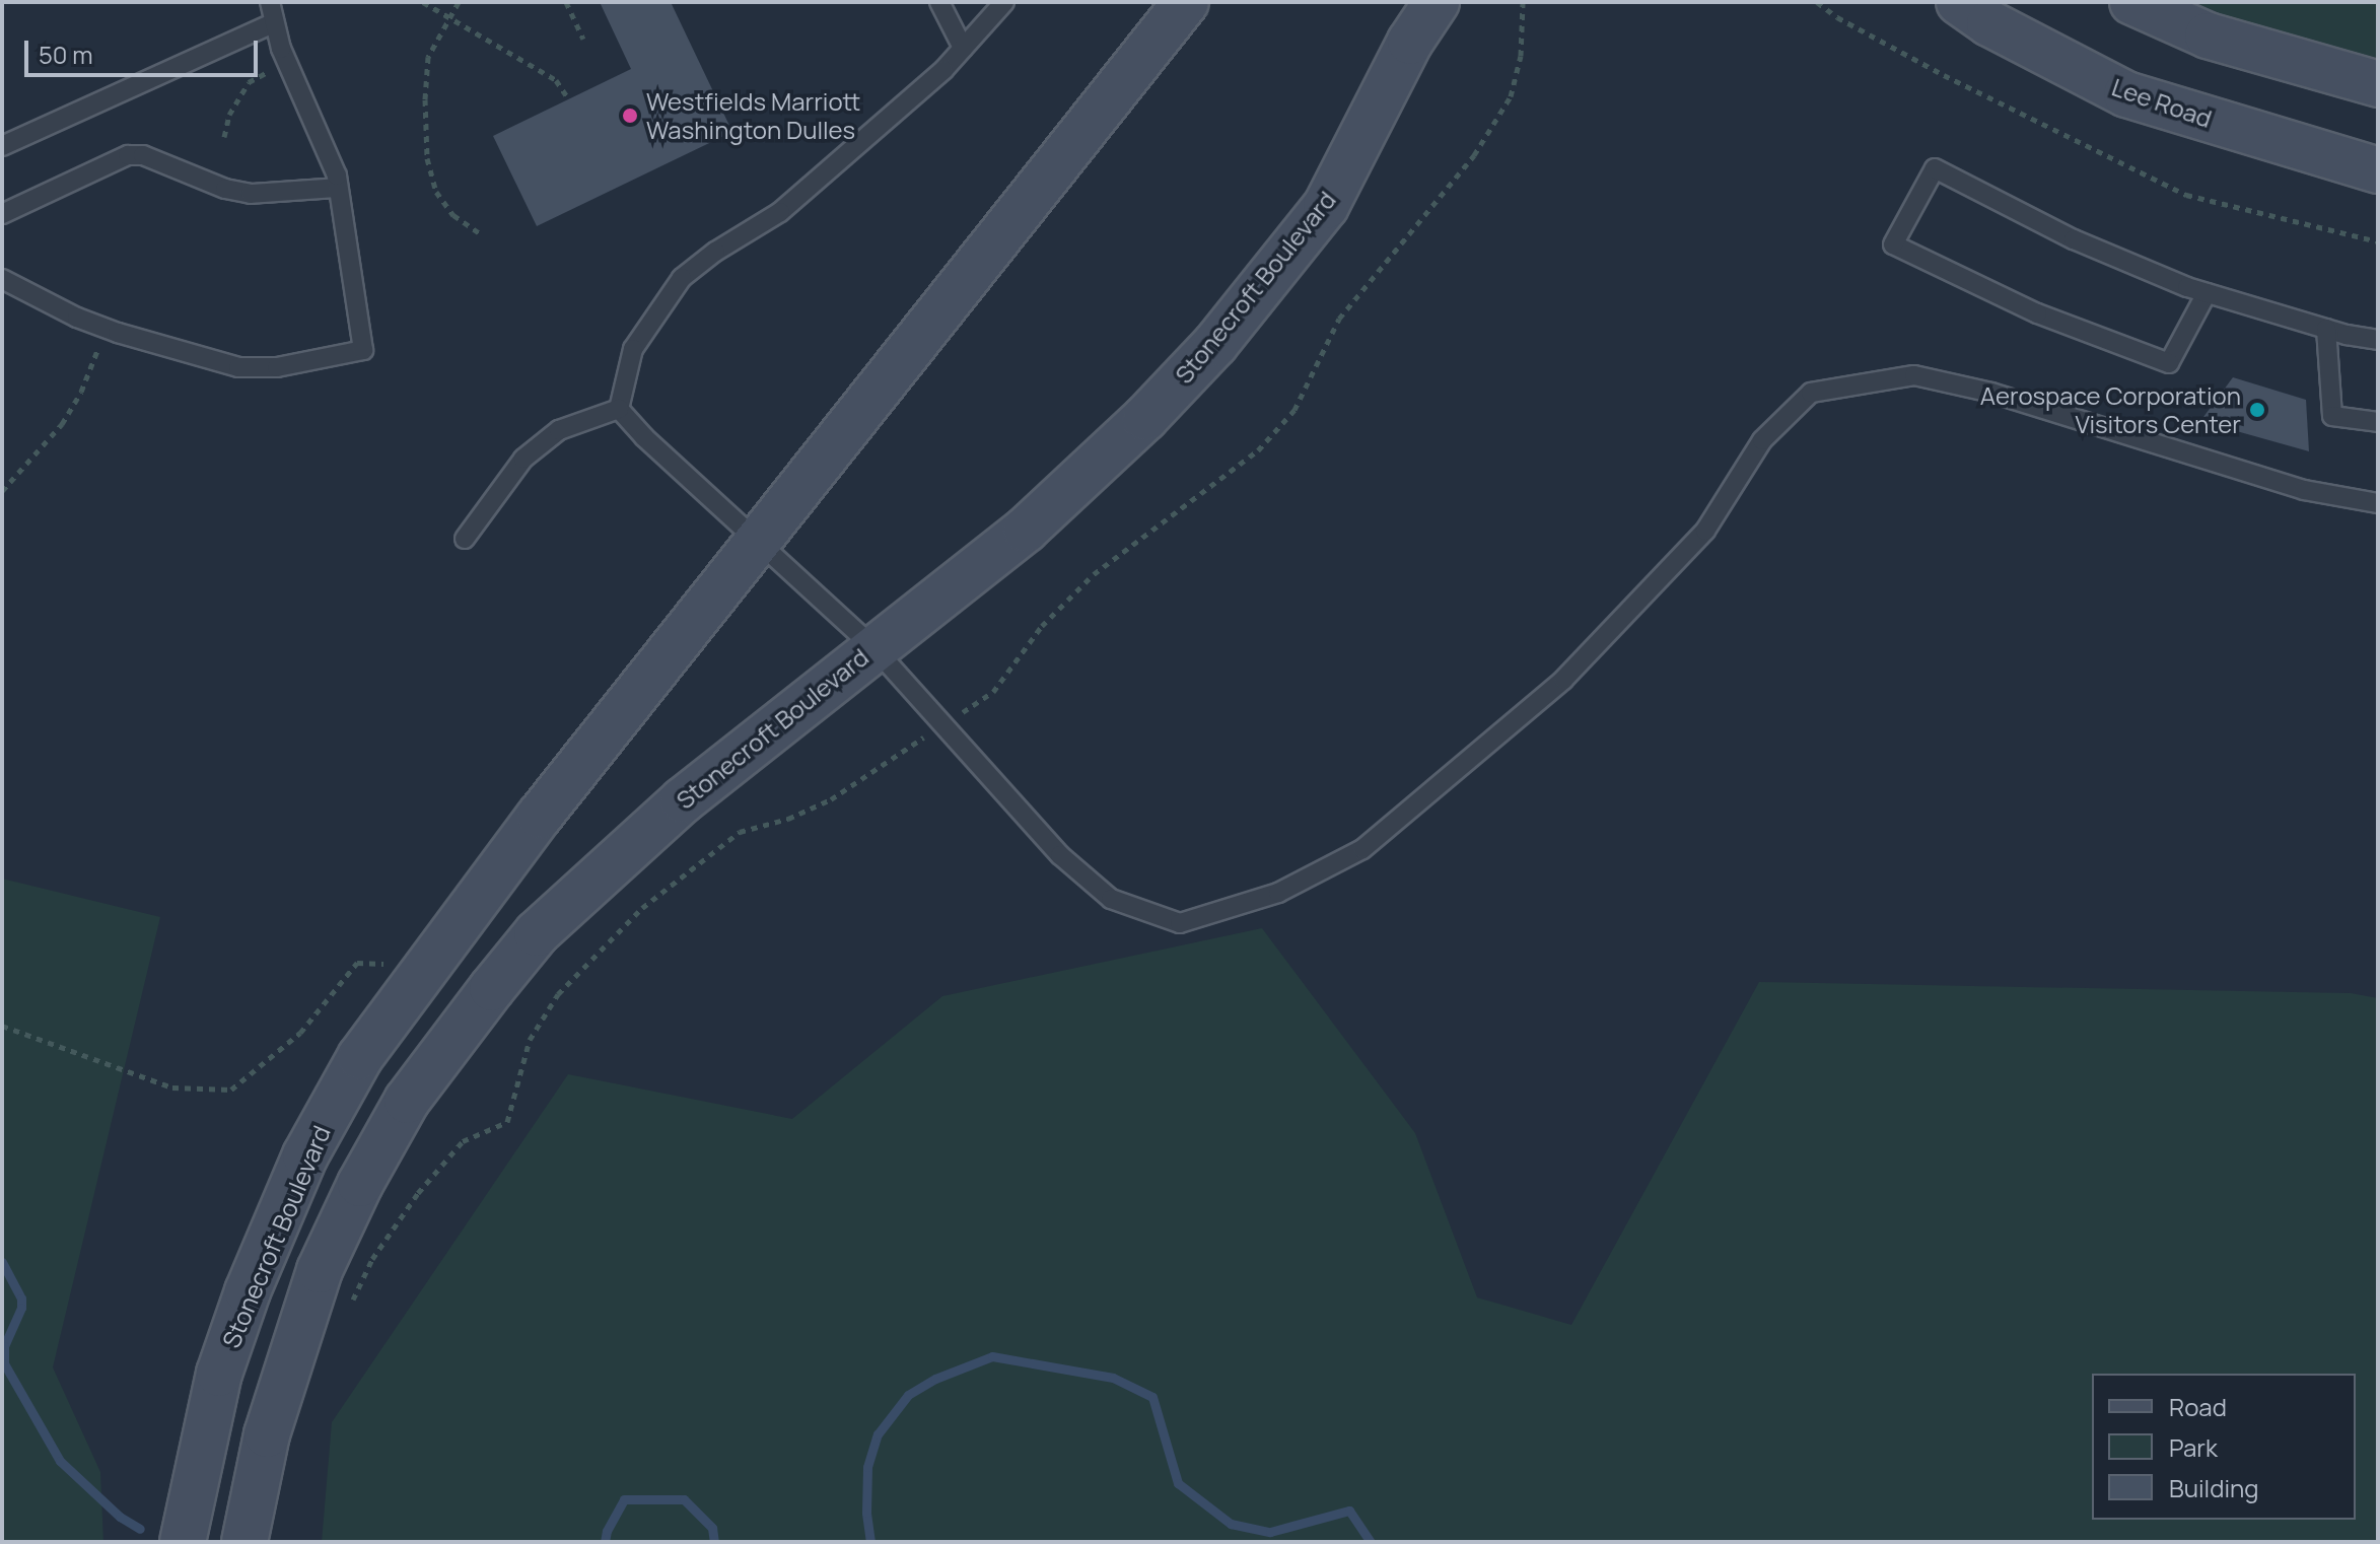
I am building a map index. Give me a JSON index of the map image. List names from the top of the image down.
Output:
{
  "streets": {
    "main road": ["Lee Road", "Stonecroft Boulevard"]
  },
  "places": ["Westfields Marriott Washington Dulles", "Aerospace Corporation Visitors Center"],
  "legend": ["Road", "Park", "Building"],
  "scale_bar": "50 m"
}
